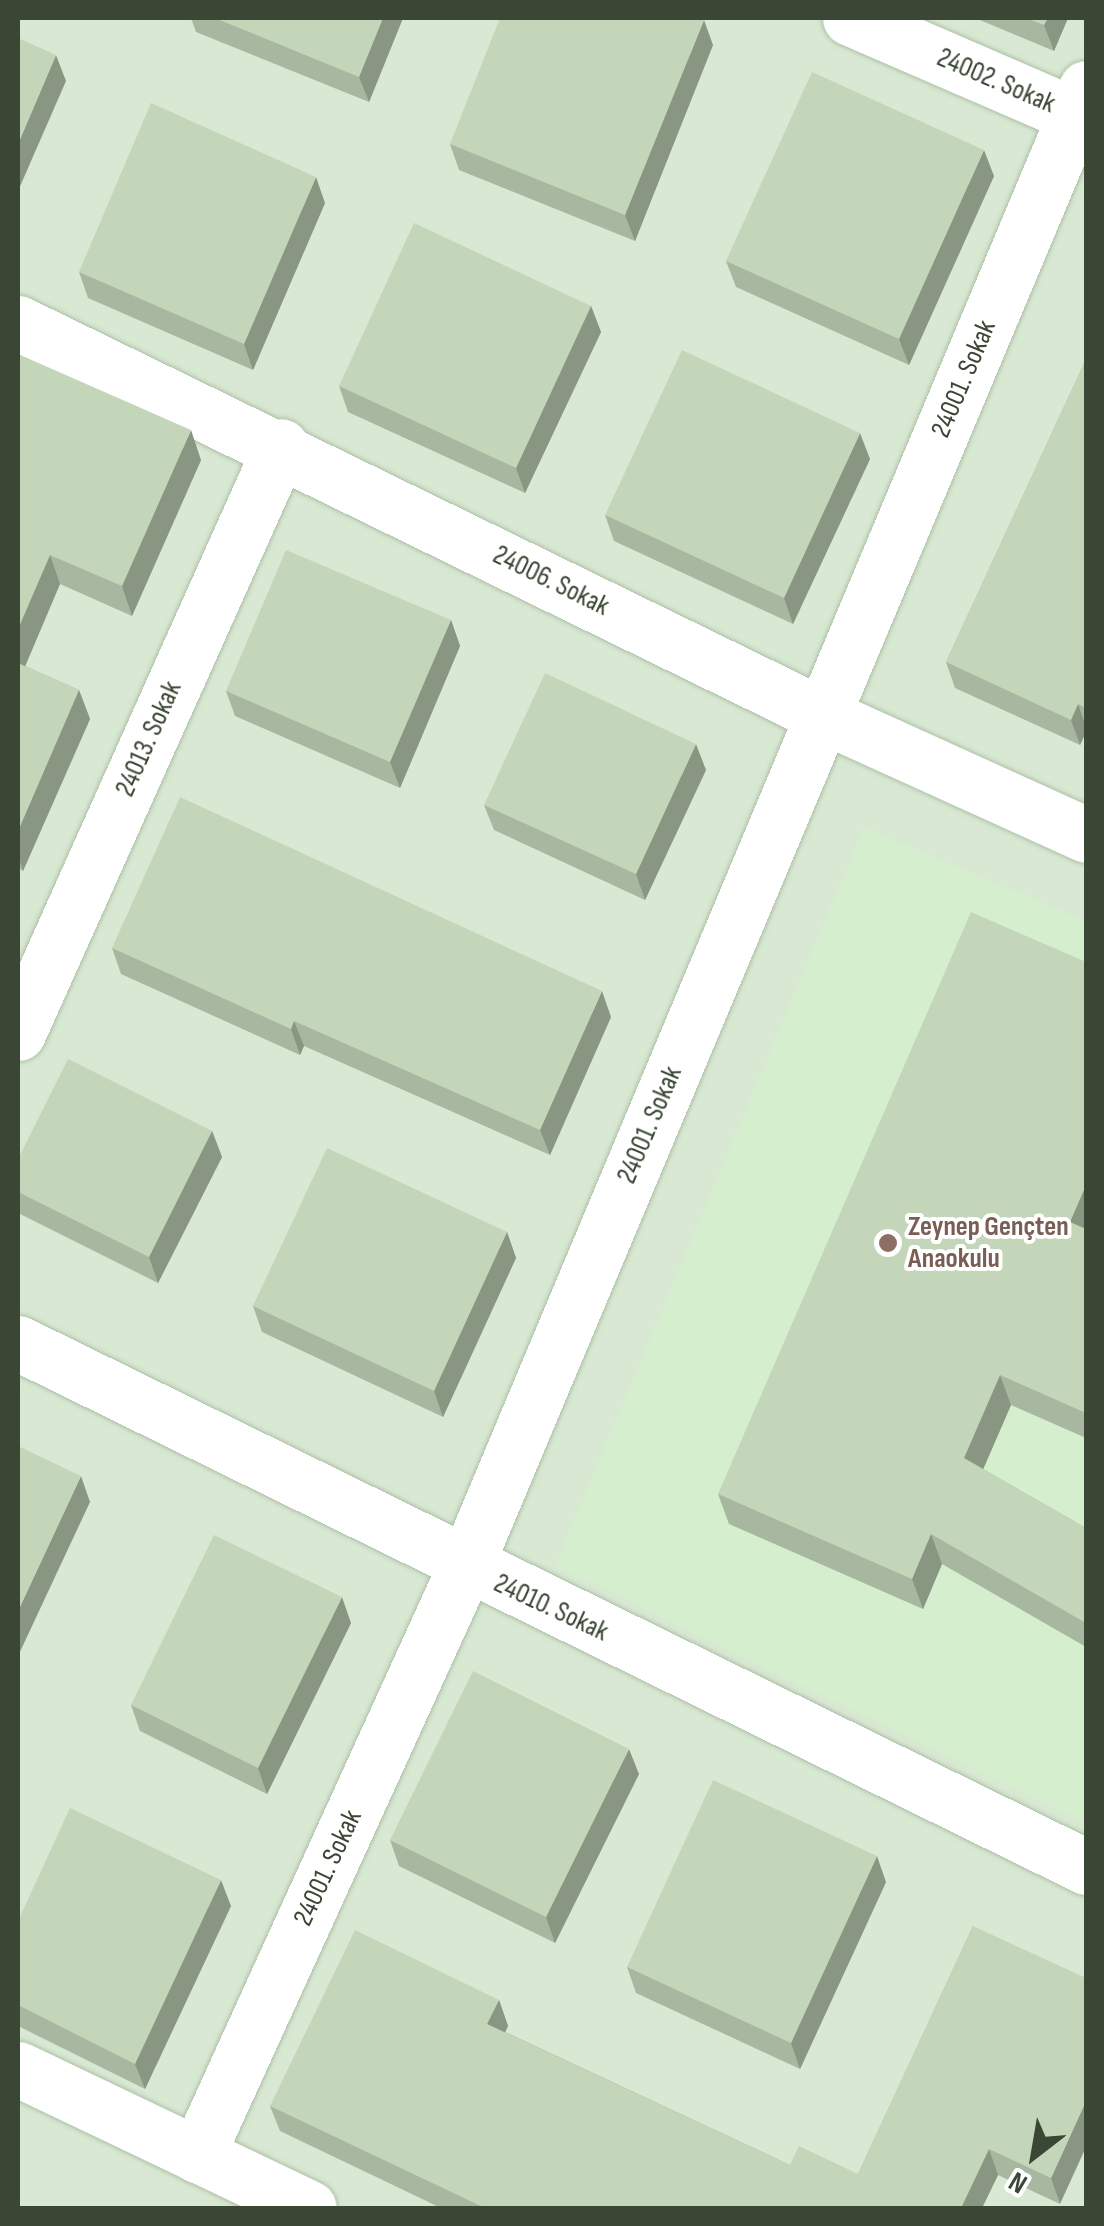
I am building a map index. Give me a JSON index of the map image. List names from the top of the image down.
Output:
{
  "streets": {
    "street": [
      "24002. Sokak",
      "24001. Sokak",
      "24006. Sokak",
      "24013. Sokak",
      "24010. Sokak"
    ]
  },
  "crossings": [
    ["24002. Sokak", "24001. Sokak"],
    ["24001. Sokak", "24006. Sokak"],
    ["24001. Sokak", "24010. Sokak"],
    ["24006. Sokak", "24013. Sokak"]
  ],
  "places": ["Zeynep Gençten Anaokulu"],
  "north": "bottom left"
}
